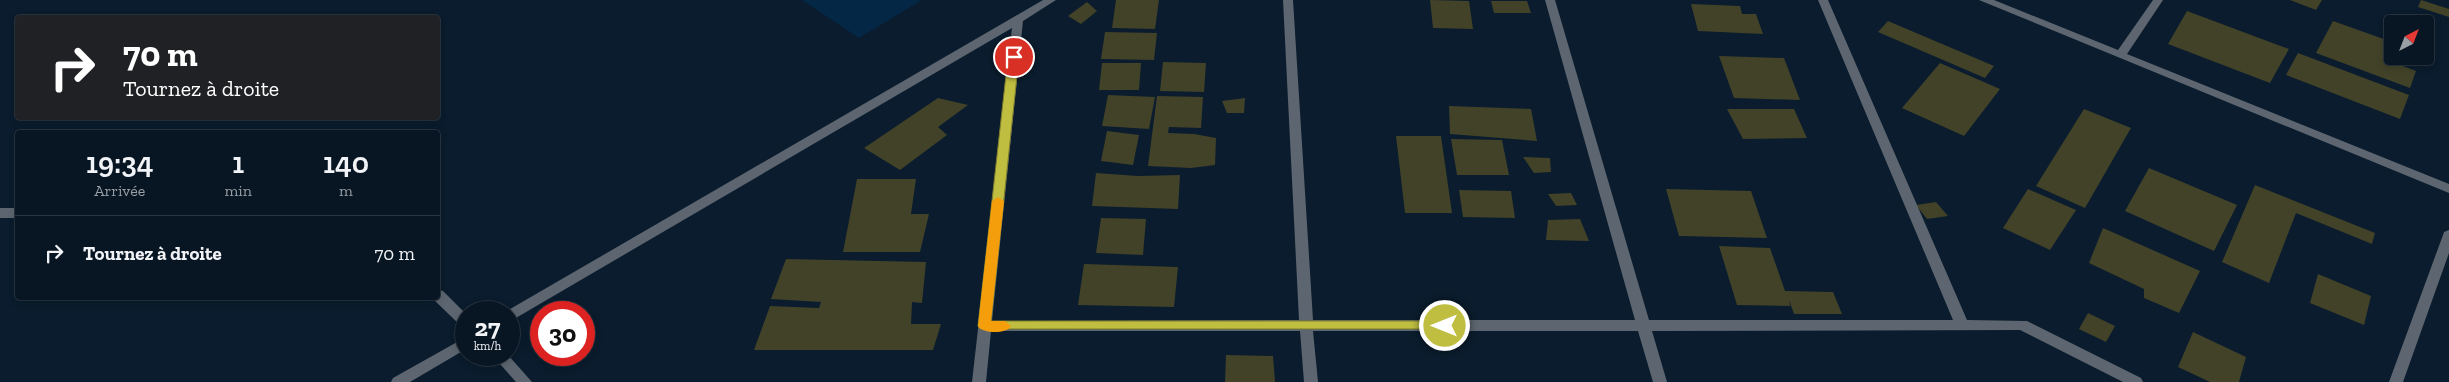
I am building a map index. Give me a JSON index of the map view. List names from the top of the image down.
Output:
{
  "north": "top right",
  "page": {
    "turn": ["70 m", "Tournez à droite"],
    "eta": [
      "19:34",
      "Arrivée",
      "1",
      "min",
      "140",
      "m"
    ],
    "list": [
      {
        "name": "Tournez à droite",
        "value": "70 m"
      }
    ],
    "speed": "27 km/h",
    "limit": "30"
  }
}
